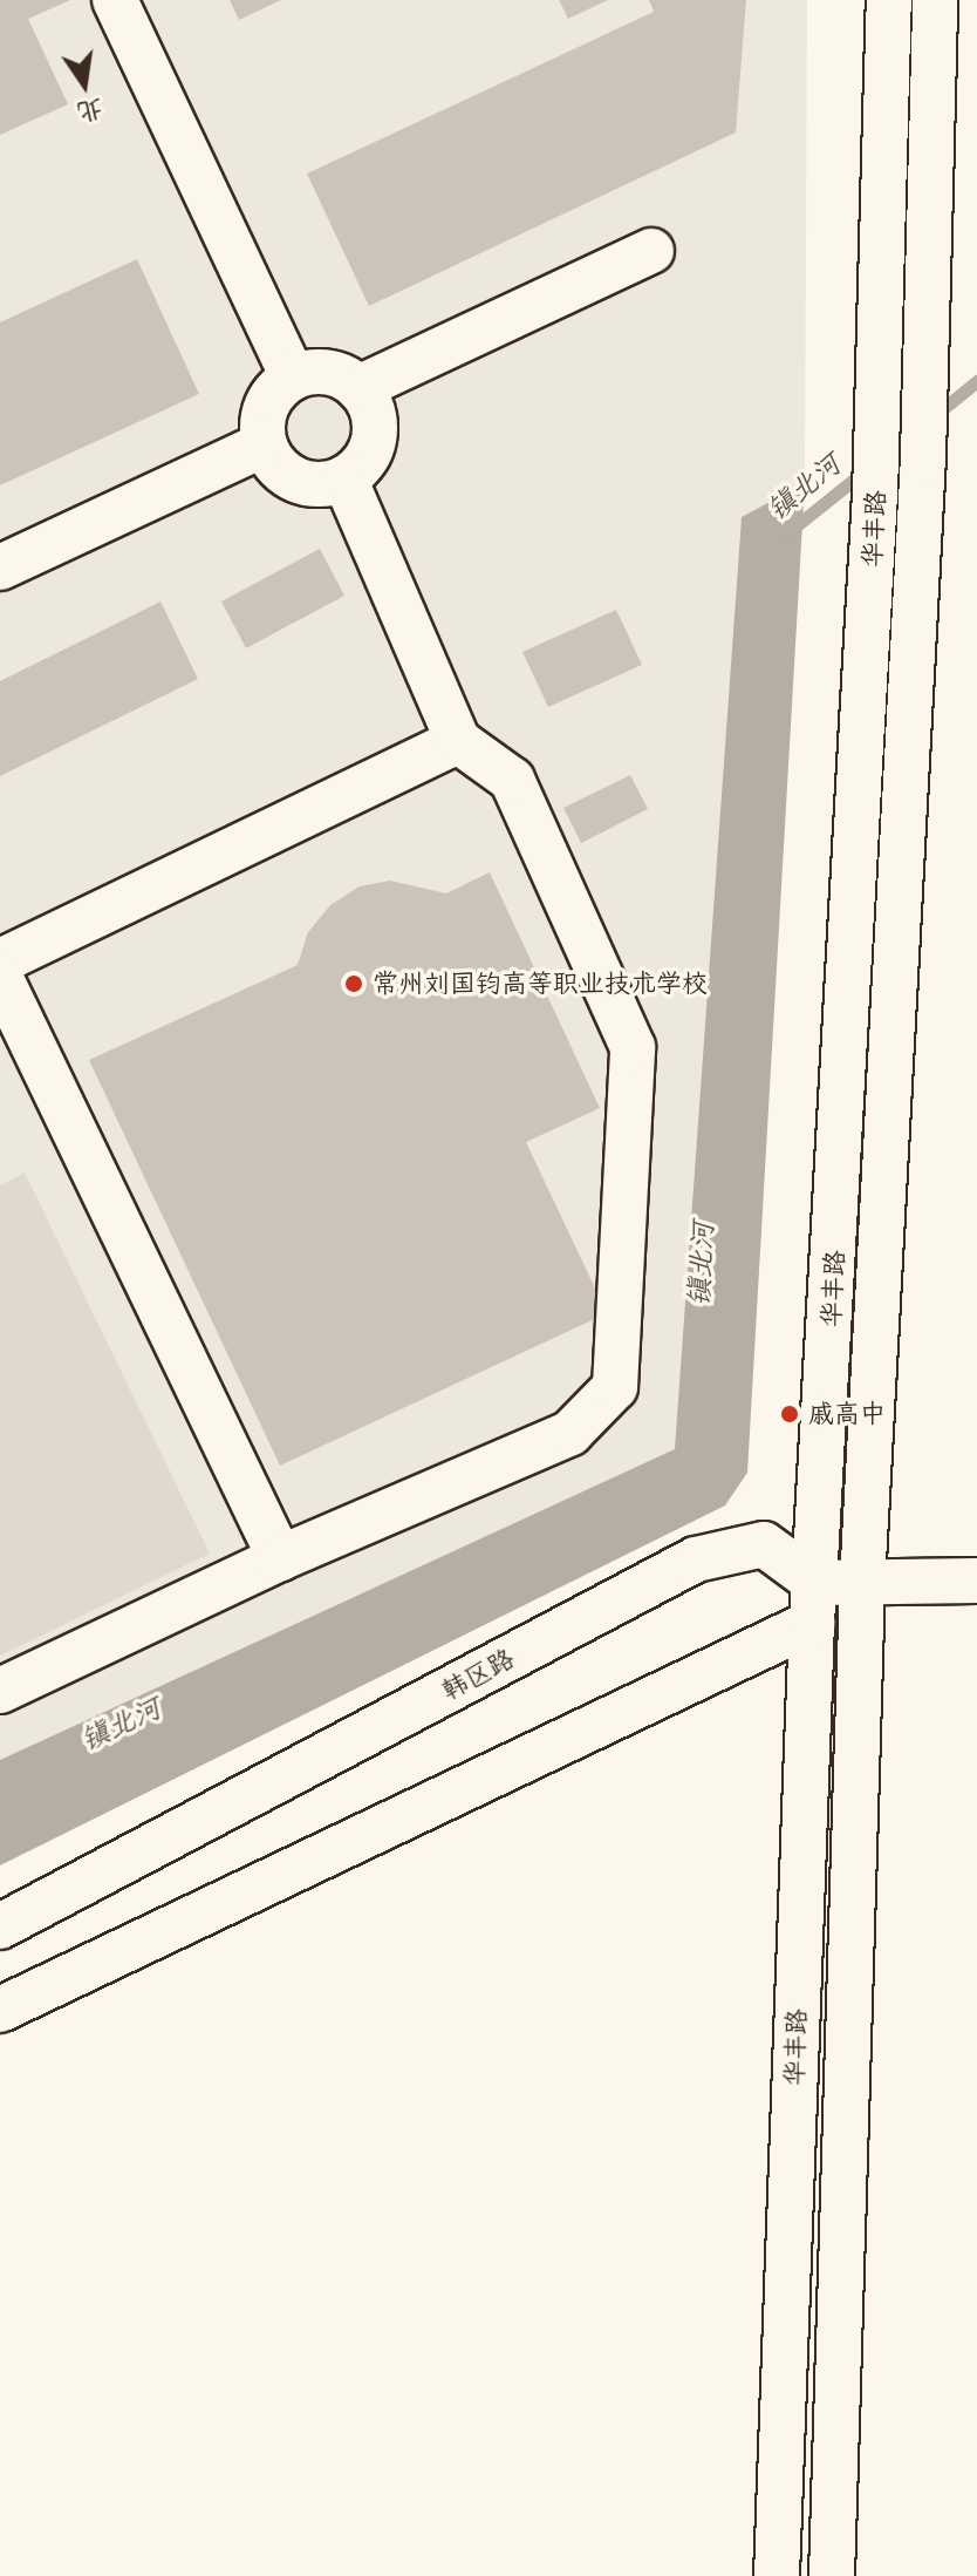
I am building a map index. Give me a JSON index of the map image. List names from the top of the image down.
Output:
{
  "streets": {
    "street": ["华丰路", "韩区路"]
  },
  "crossings": [
    ["华丰路", "韩区路"]
  ],
  "water": ["镇北河"],
  "places": ["常州刘国钧高等职业技术学校", "戚高中"],
  "north": "bottom"
}
